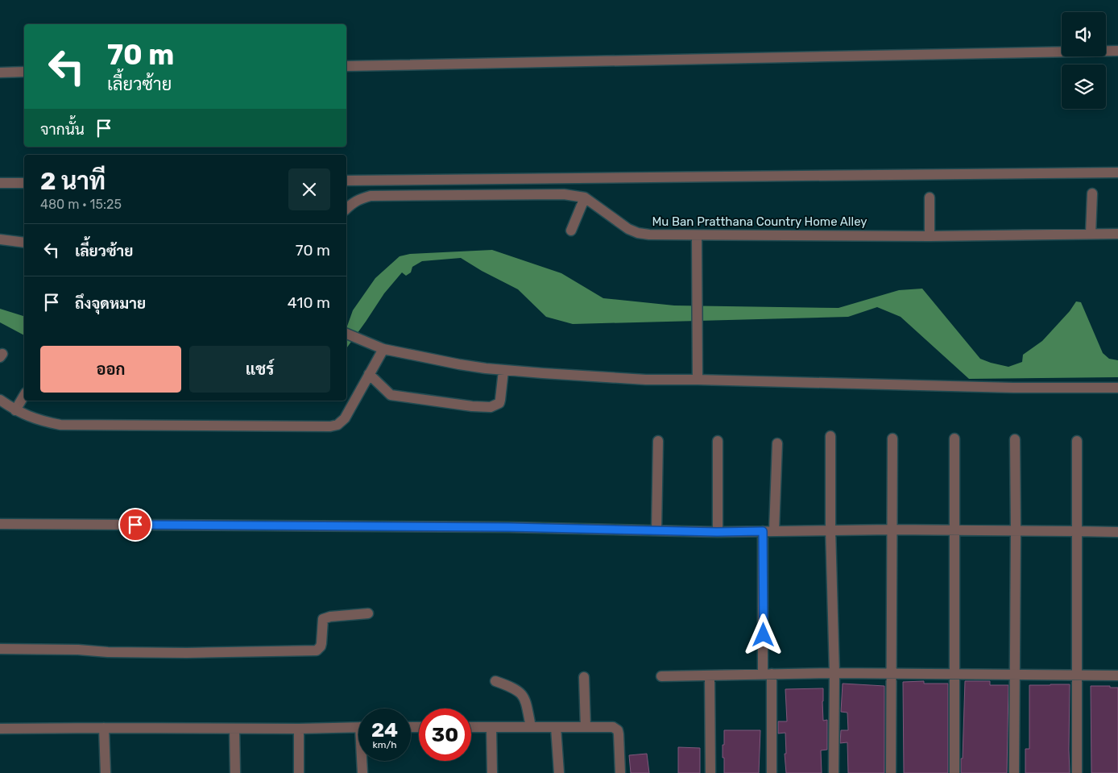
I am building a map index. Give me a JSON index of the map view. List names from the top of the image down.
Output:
{
  "streets": {
    "street": ["Mu Ban Pratthana Country Home Alley"]
  },
  "page": {
    "turn": ["70 m", "เลี้ยวซ้าย"],
    "then": "จากนั้น",
    "heading": ["2 นาที", "480 m · 15:25"],
    "list": [
      {
        "name": "เลี้ยวซ้าย",
        "value": "70 m"
      },
      {
        "name": "ถึงจุดหมาย",
        "value": "410 m"
      }
    ],
    "buttons": ["ออก", "แชร์"],
    "speed": "24 km/h",
    "limit": "30"
  }
}
